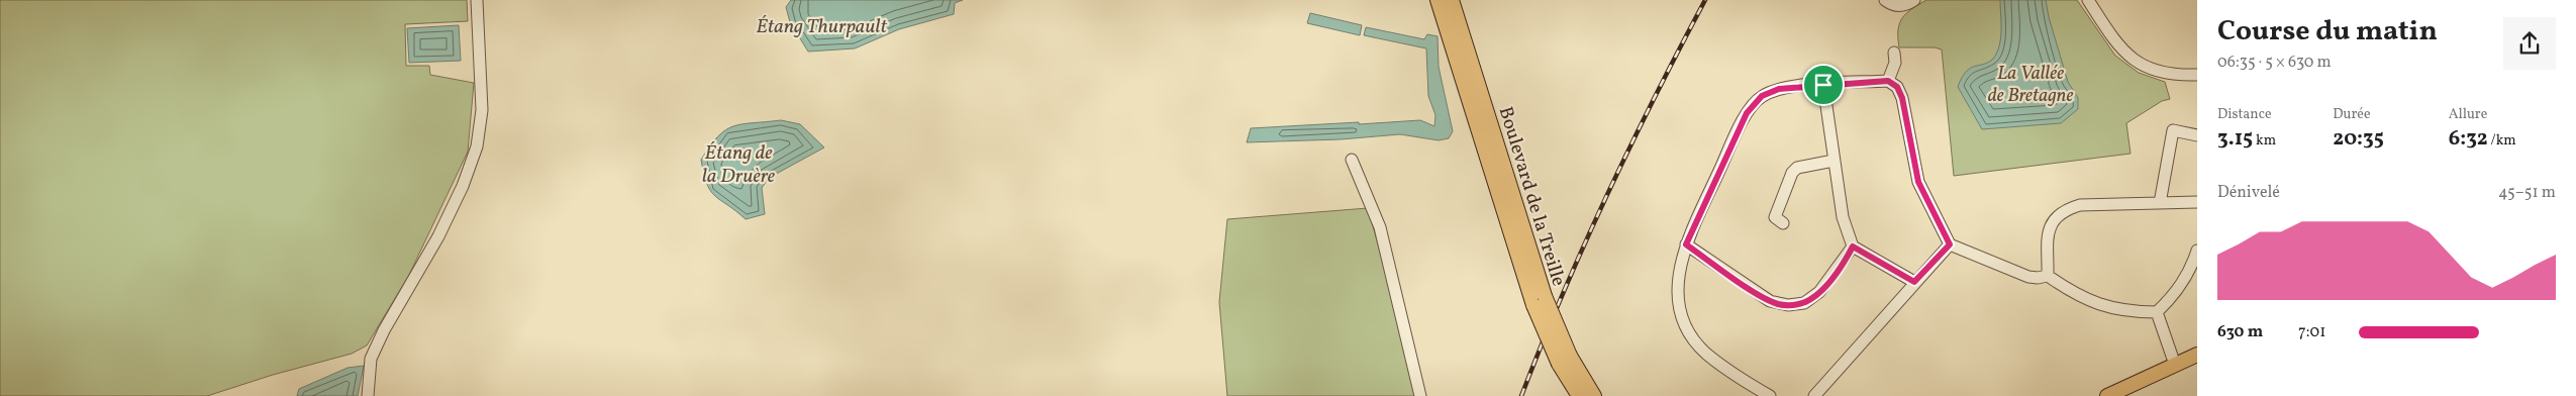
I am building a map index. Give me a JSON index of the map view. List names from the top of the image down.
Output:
{
  "streets": {
    "main road": ["Boulevard de la Treille"]
  },
  "water": ["Étang Thurpault", "Étang de la Druère"],
  "parks": ["La Vallée de Bretagne"],
  "page": {
    "heading": ["Course du matin", "06:35 · 5 × 630 m"],
    "stats": [
      ["Distance", "3.15 km"],
      ["Durée", "20:35"],
      ["Allure", "6:32 /km"]
    ],
    "chart": ["Dénivelé", "45–51 m"],
    "list": [
      {
        "name": "630 m",
        "note": "7:01"
      }
    ]
  }
}
